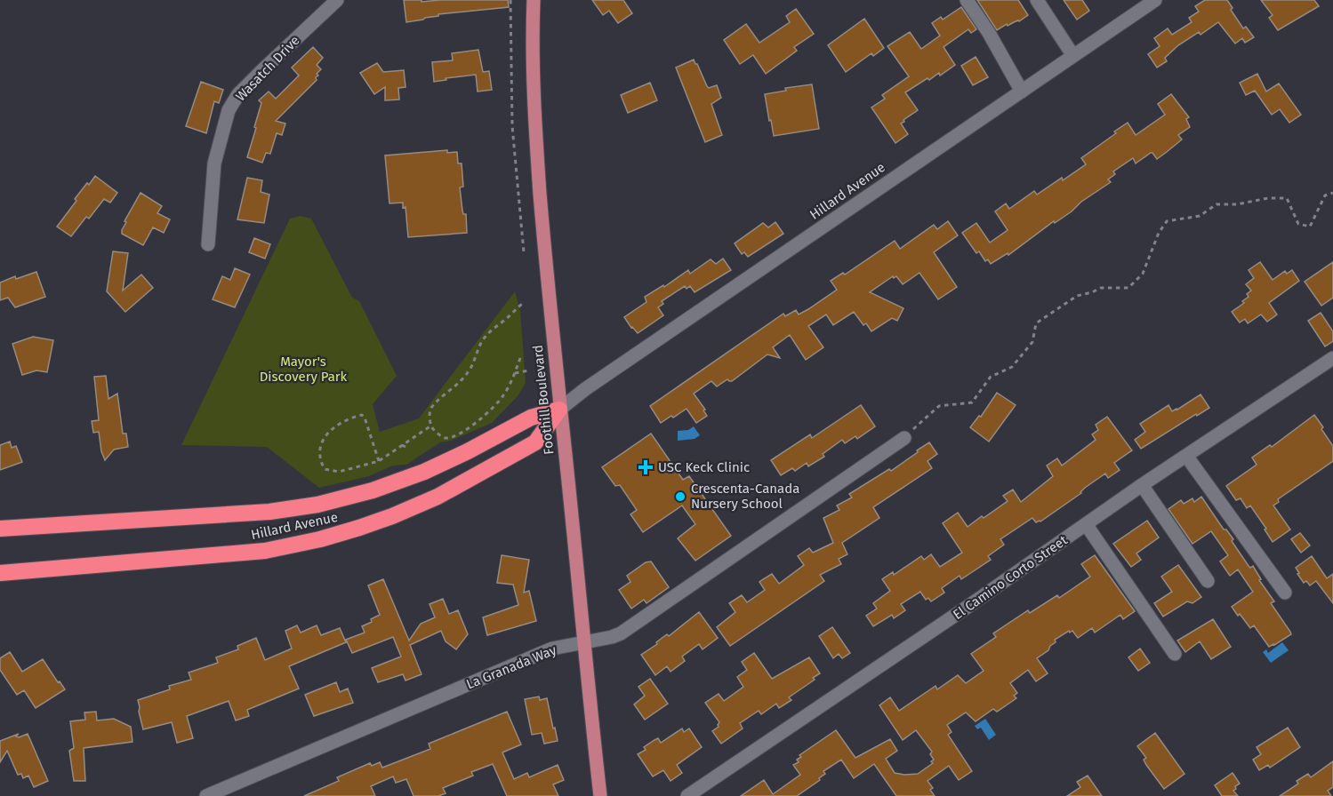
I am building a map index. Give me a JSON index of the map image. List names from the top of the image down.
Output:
{
  "streets": {
    "highway": ["Hillard Avenue"],
    "main road": ["Foothill Boulevard"],
    "street": ["Wasatch Drive", "El Camino Corto Street", "La Granada Way"]
  },
  "crossings": [
    ["Hillard Avenue", "Foothill Boulevard"],
    ["Foothill Boulevard", "La Granada Way"]
  ],
  "parks": ["Mayor's Discovery Park"],
  "places": {
    "health": ["USC Keck Clinic"],
    "other": ["Crescenta-Canada Nursery School"]
  }
}
